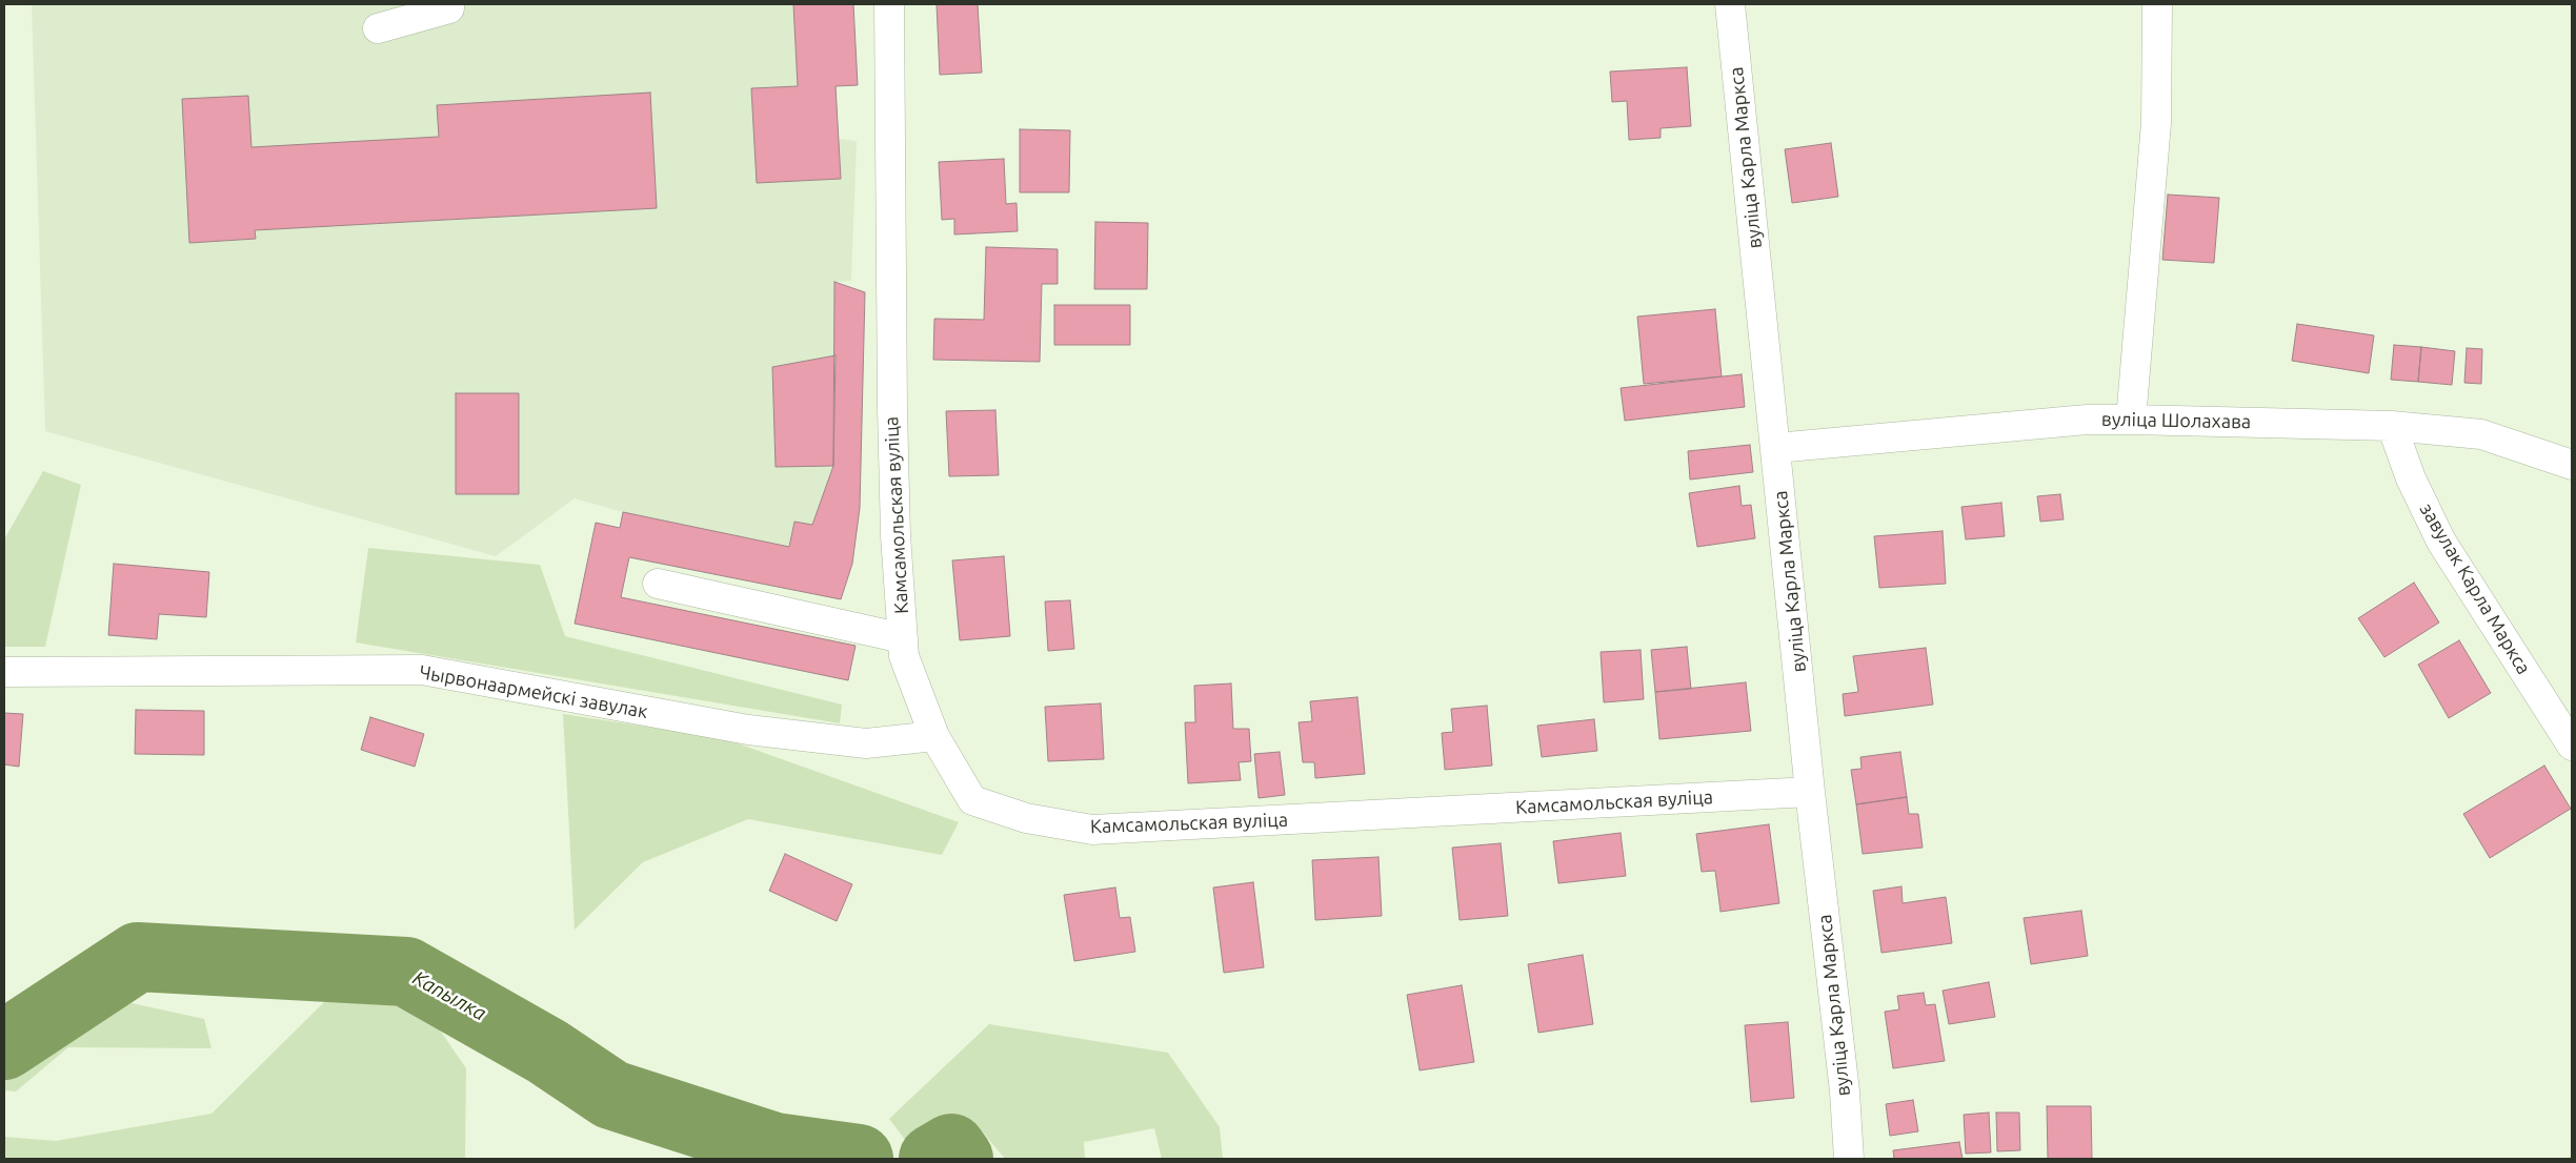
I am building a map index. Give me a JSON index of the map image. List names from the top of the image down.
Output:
{
  "streets": {
    "street": [
      "вуліца Карла Маркса",
      "вуліца Шолахава",
      "Камсамольская вуліца",
      "завулак Карла Маркса",
      "Чырвонаармейскі завулак"
    ]
  },
  "crossings": [
    ["вуліца Карла Маркса", "вуліца Шолахава"],
    ["вуліца Карла Маркса", "Камсамольская вуліца"],
    ["вуліца Шолахава", "завулак Карла Маркса"],
    ["Камсамольская вуліца", "Чырвонаармейскі завулак"]
  ],
  "water": ["Капылка"]
}
